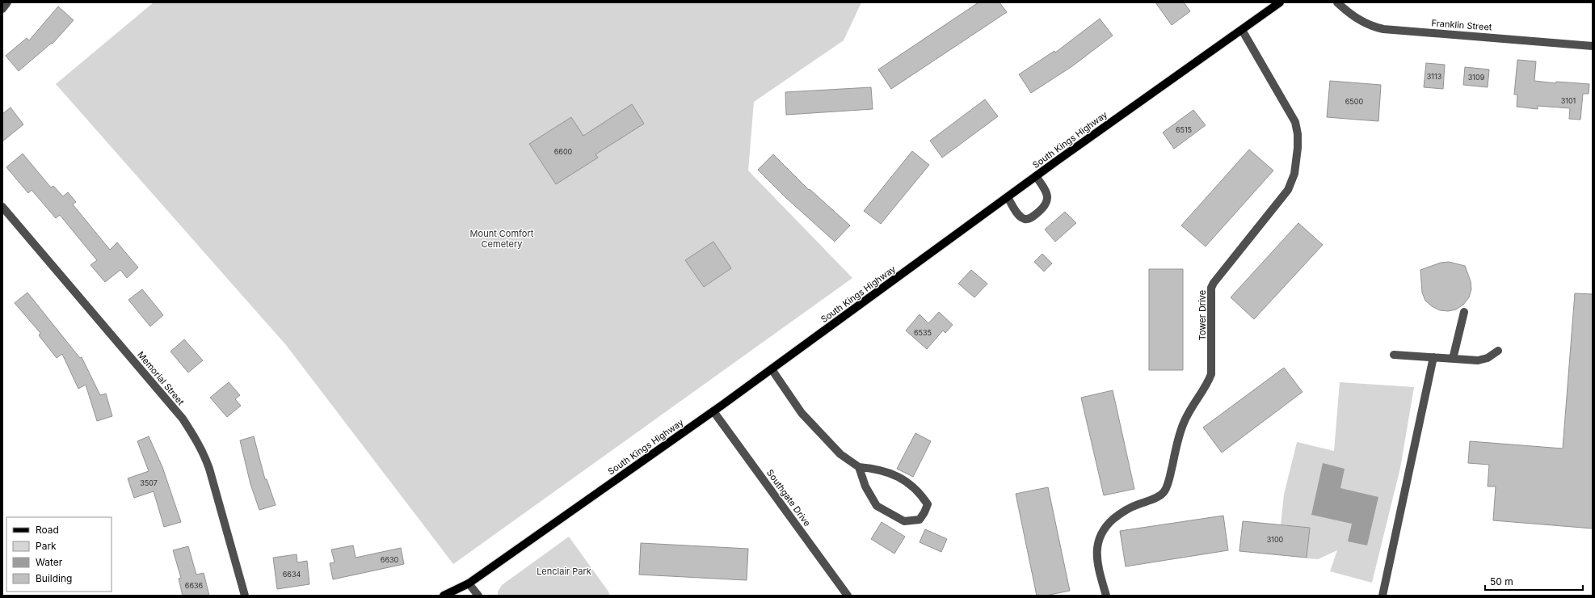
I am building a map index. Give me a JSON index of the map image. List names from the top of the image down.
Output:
{
  "streets": {
    "main road": ["South Kings Highway"],
    "street": [
      "Franklin Street",
      "Tower Drive",
      "Memorial Street",
      "Southgate Drive"
    ]
  },
  "crossings": [
    ["South Kings Highway", "Tower Drive"],
    ["South Kings Highway", "Southgate Drive"]
  ],
  "parks": ["Mount Comfort Cemetery", "Lenclair Park"],
  "house_numbers": [
    "3113",
    "3109",
    "3101",
    "6500",
    "6515",
    "6600",
    "6535",
    "3507",
    "3100",
    "6630",
    "6634",
    "6636"
  ],
  "legend": [
    "Road",
    "Park",
    "Water",
    "Building"
  ],
  "scale_bar": "50 m"
}
